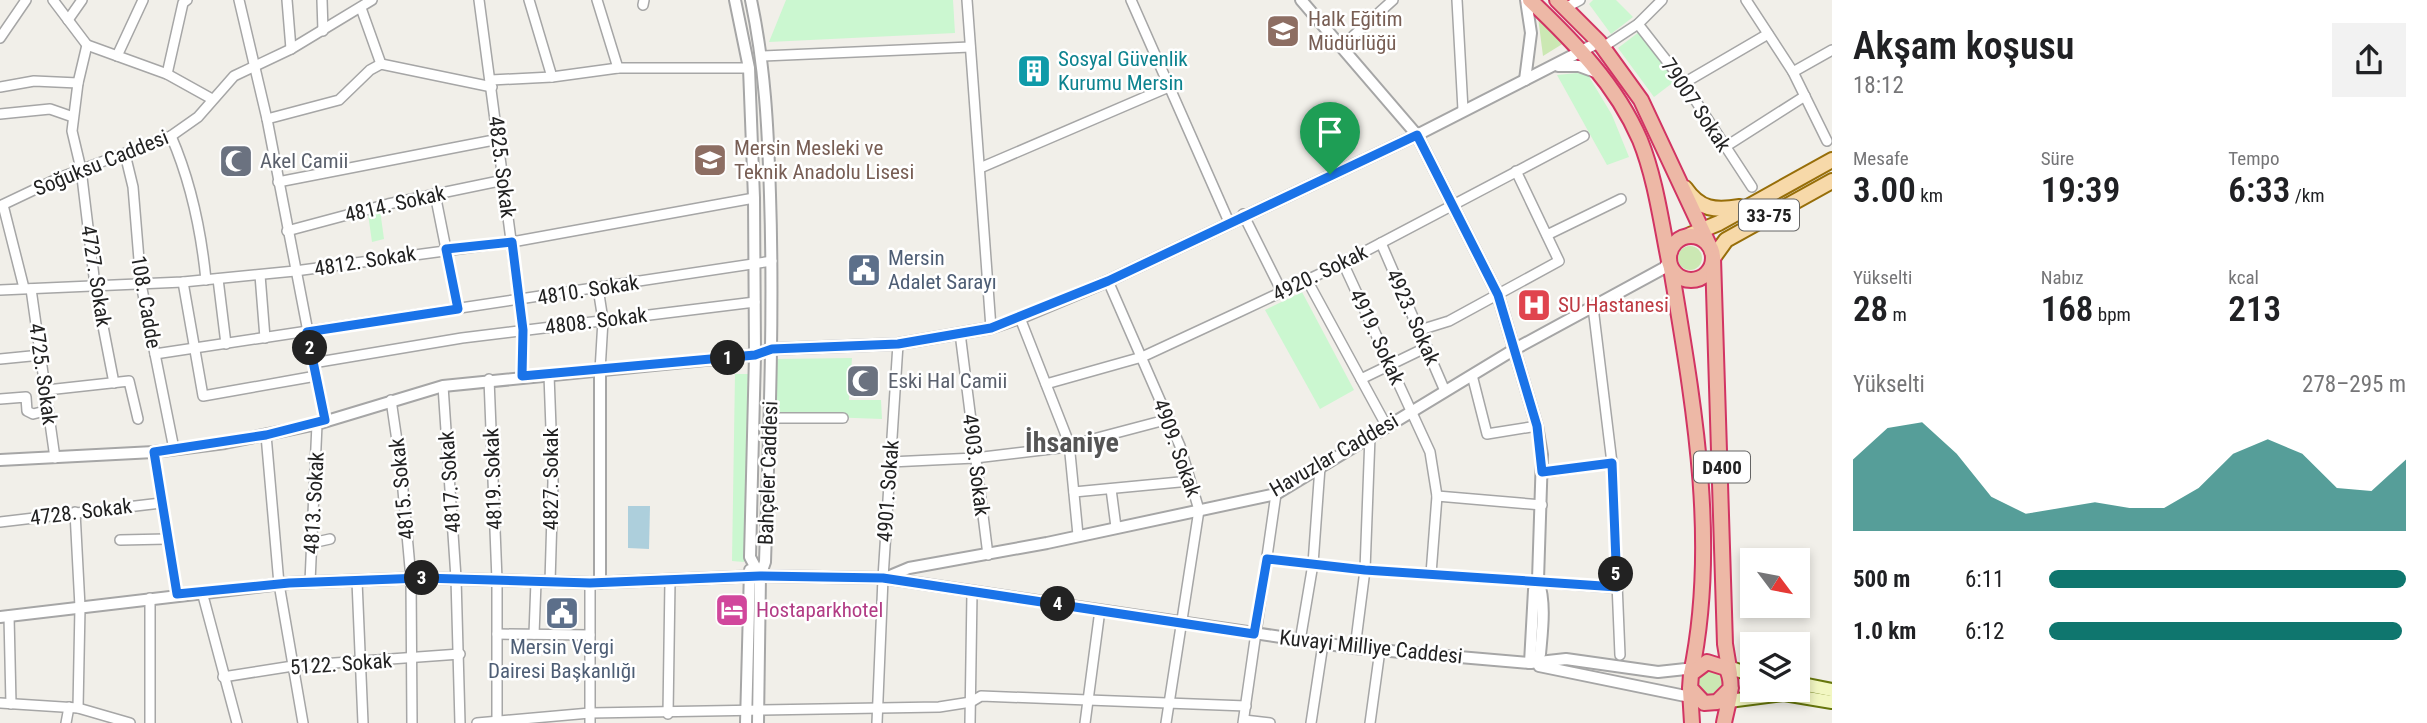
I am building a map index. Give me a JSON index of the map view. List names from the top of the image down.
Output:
{
  "streets": {
    "highway": ["D400"],
    "main road": ["33-75"],
    "street": [
      "79007 Sokak",
      "Soğuksu Caddesi",
      "4825. Sokak",
      "4814. Sokak",
      "4812. Sokak",
      "4920. Sokak",
      "4727. Sokak",
      "4810. Sokak",
      "108. Cadde",
      "4923. Sokak",
      "4808. Sokak",
      "4919. Sokak",
      "4725. Sokak",
      "4909. Sokak",
      "Havuzlar Caddesi",
      "4903. Sokak",
      "Bahçeler Caddesi",
      "4819. Sokak",
      "4827. Sokak",
      "4817. Sokak",
      "4815. Sokak",
      "4901. Sokak",
      "4813. Sokak",
      "4728. Sokak",
      "Kuvayi Milliye Caddesi",
      "5122. Sokak"
    ]
  },
  "crossings": [
    ["Soğuksu Caddesi", "4727. Sokak"],
    ["Soğuksu Caddesi", "108. Cadde"],
    ["Soğuksu Caddesi", "4725. Sokak"],
    ["Soğuksu Caddesi", "4813. Sokak"],
    ["4825. Sokak", "4814. Sokak"],
    ["4825. Sokak", "4812. Sokak"],
    ["4825. Sokak", "4810. Sokak"],
    ["4825. Sokak", "4808. Sokak"],
    ["4814. Sokak", "4813. Sokak"],
    ["33-75", "Havuzlar Caddesi"],
    ["33-75", "D400"],
    ["4812. Sokak", "4727. Sokak"],
    ["4812. Sokak", "108. Cadde"],
    ["4812. Sokak", "4725. Sokak"],
    ["4812. Sokak", "Bahçeler Caddesi"],
    ["4812. Sokak", "4813. Sokak"],
    ["4920. Sokak", "4923. Sokak"],
    ["4920. Sokak", "4919. Sokak"],
    ["4920. Sokak", "4909. Sokak"],
    ["4810. Sokak", "108. Cadde"],
    ["4810. Sokak", "Bahçeler Caddesi"],
    ["4810. Sokak", "4813. Sokak"],
    ["4923. Sokak", "Havuzlar Caddesi"],
    ["4808. Sokak", "Bahçeler Caddesi"],
    ["4808. Sokak", "4813. Sokak"],
    ["4919. Sokak", "Havuzlar Caddesi"],
    ["4909. Sokak", "Havuzlar Caddesi"],
    ["4909. Sokak", "Kuvayi Milliye Caddesi"],
    ["Havuzlar Caddesi", "4903. Sokak"],
    ["Havuzlar Caddesi", "D400"],
    ["Havuzlar Caddesi", "4901. Sokak"],
    ["Havuzlar Caddesi", "Kuvayi Milliye Caddesi"],
    ["D400", "Kuvayi Milliye Caddesi"],
    ["Bahçeler Caddesi", "Kuvayi Milliye Caddesi"],
    ["4819. Sokak", "Kuvayi Milliye Caddesi"],
    ["4827. Sokak", "Kuvayi Milliye Caddesi"],
    ["4817. Sokak", "Kuvayi Milliye Caddesi"],
    ["4817. Sokak", "5122. Sokak"],
    ["4815. Sokak", "Kuvayi Milliye Caddesi"],
    ["4815. Sokak", "5122. Sokak"],
    ["4901. Sokak", "Kuvayi Milliye Caddesi"],
    ["4813. Sokak", "Kuvayi Milliye Caddesi"]
  ],
  "districts": ["İhsaniye"],
  "places": {
    "school or university": ["Halk Eğitim Müdürlüğü", "Mersin Mesleki ve Teknik Anadolu Lisesi"],
    "building": ["Sosyal Güvenlik Kurumu Mersin"],
    "mosque": ["Akel Camii", "Eski Hal Camii"],
    "public building": ["Mersin Adalet Sarayı", "Mersin Vergi Dairesi Başkanlığı"],
    "hospital": ["SU Hastanesi"],
    "hotel": ["Hostaparkhotel"]
  },
  "north": "bottom right",
  "page": {
    "heading": ["Akşam koşusu", "18:12"],
    "stats": [
      ["Mesafe", "3.00 km"],
      ["Süre", "19:39"],
      ["Tempo", "6:33 /km"],
      ["Yükselti", "28 m"],
      ["Nabız", "168 bpm"],
      ["kcal", "213"]
    ],
    "pins": [
      "2",
      "1",
      "5",
      "3",
      "4"
    ],
    "chart": ["Yükselti", "278–295 m"],
    "list": [
      {
        "name": "500 m",
        "note": "6:11"
      },
      {
        "name": "1.0 km",
        "note": "6:12"
      }
    ]
  }
}
